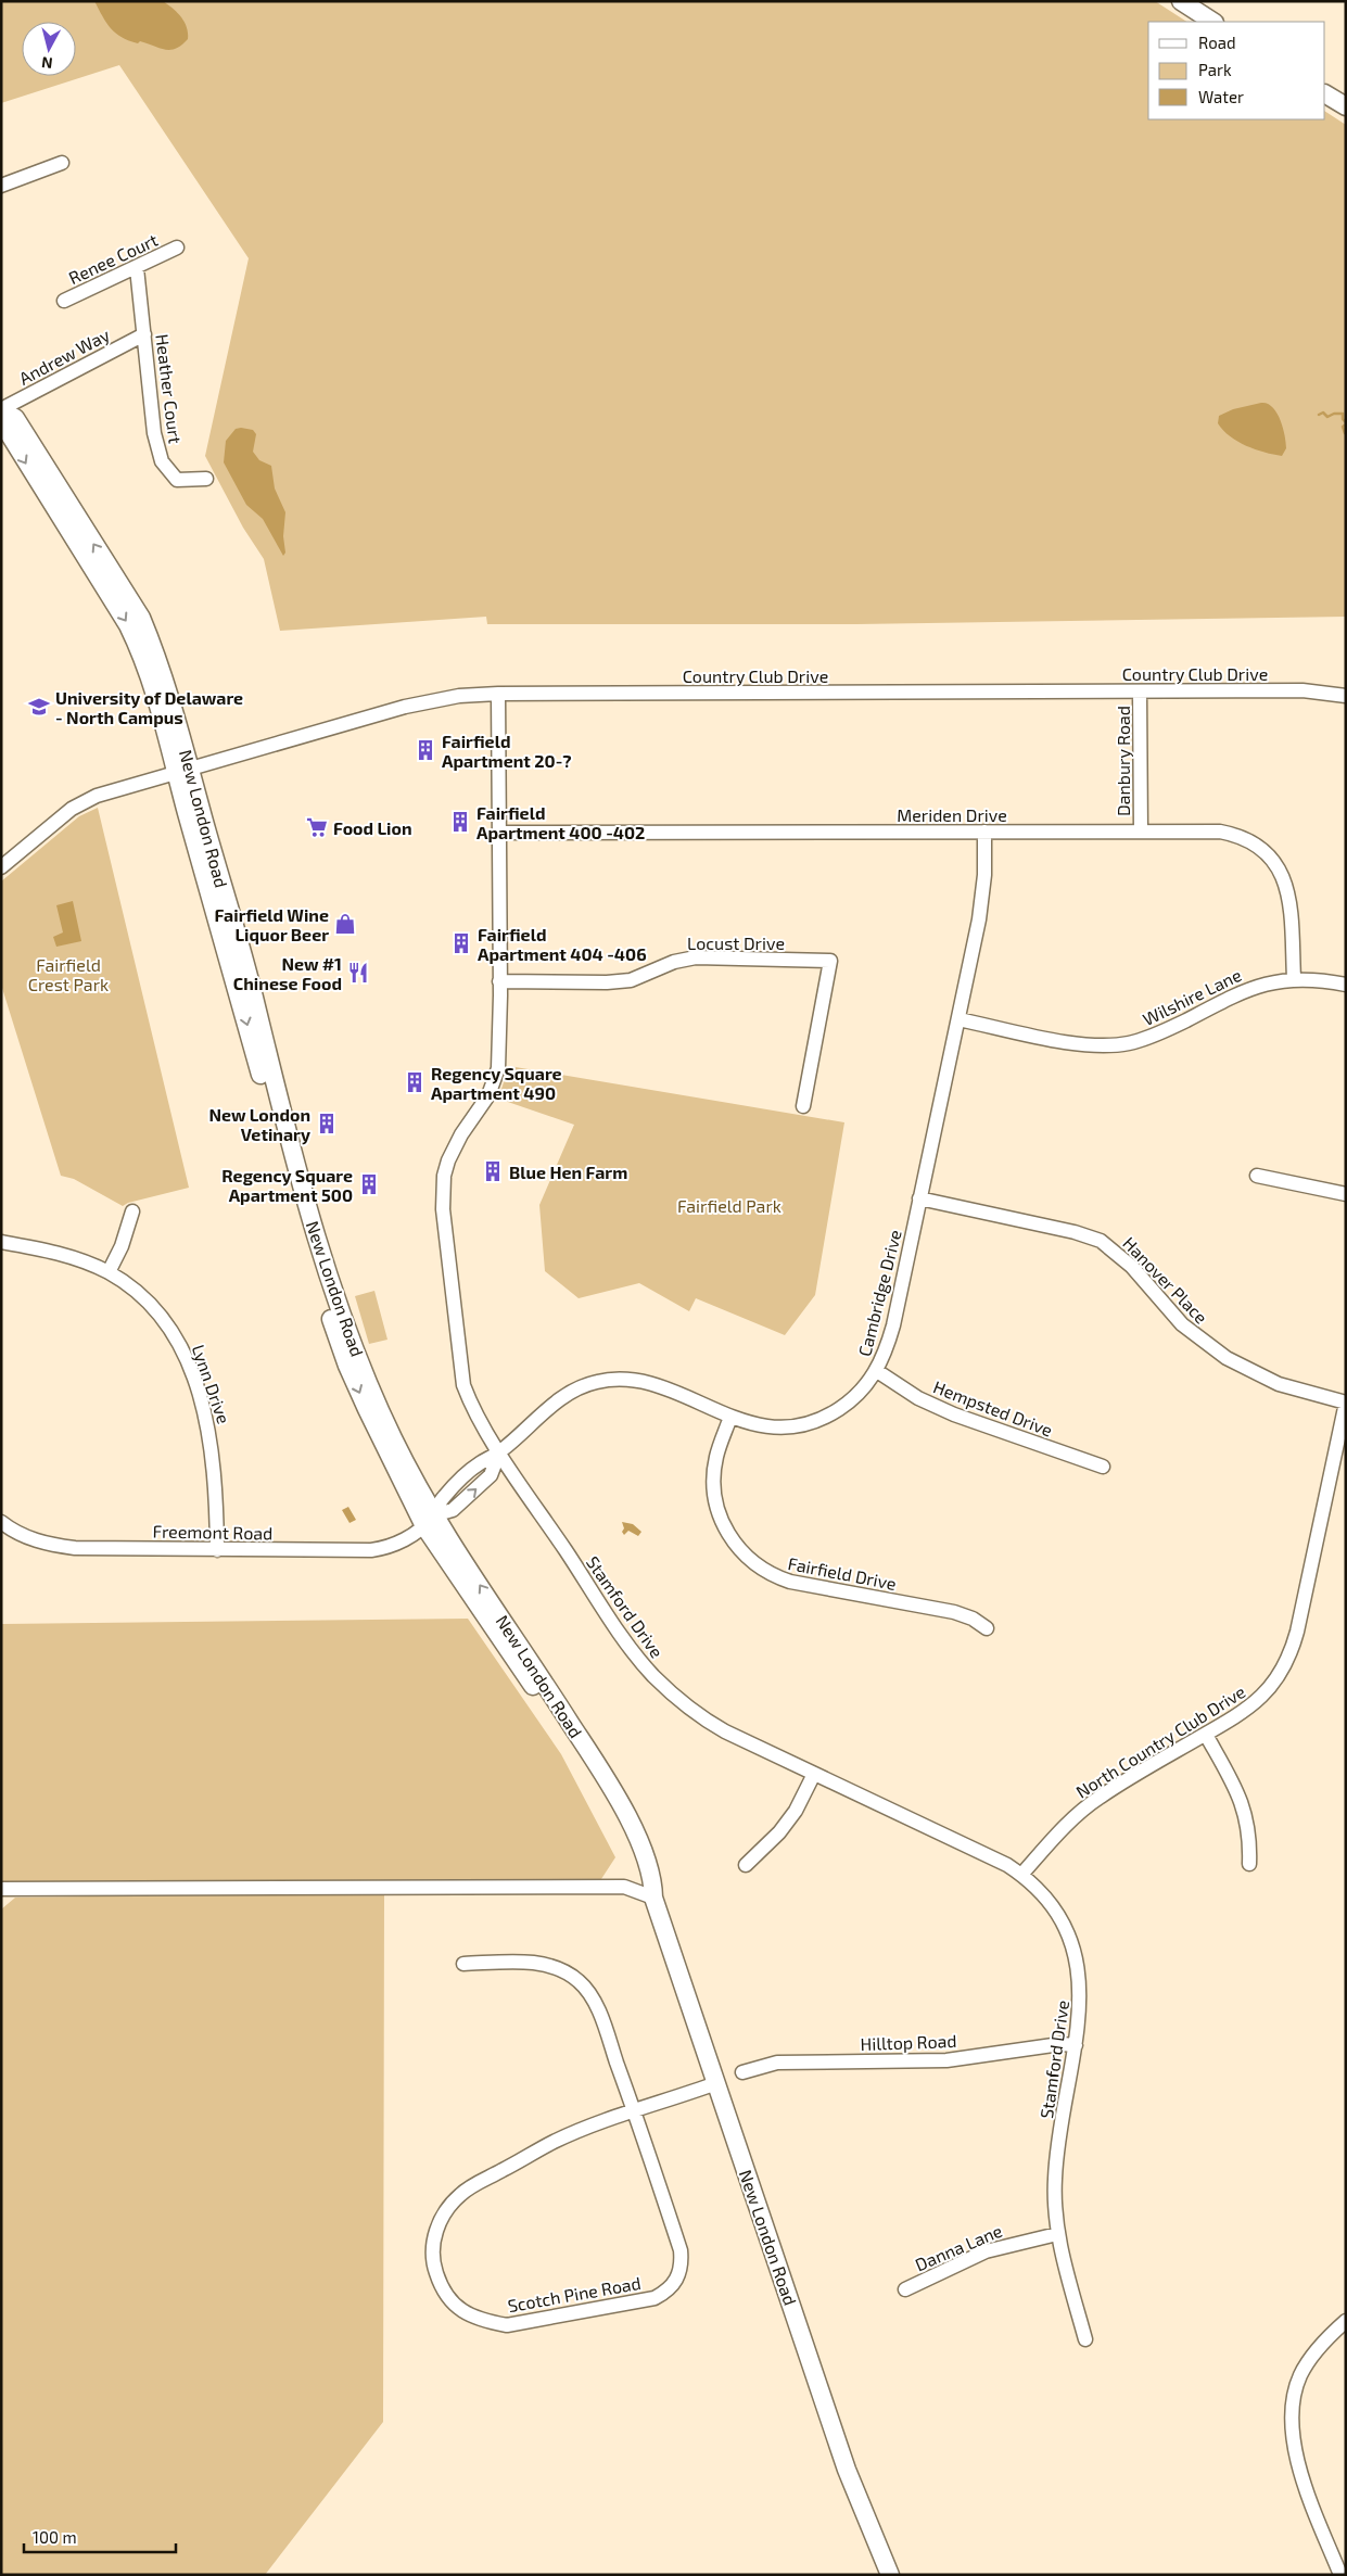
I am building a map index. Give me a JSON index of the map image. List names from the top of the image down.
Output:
{
  "streets": {
    "main road": ["New London Road"],
    "street": [
      "Renee Court",
      "Andrew Way",
      "Heather Court",
      "Country Club Drive",
      "Danbury Road",
      "Meriden Drive",
      "Locust Drive",
      "Wilshire Lane",
      "Hanover Place",
      "Cambridge Drive",
      "Lynn Drive",
      "Hempsted Drive",
      "Freemont Road",
      "Fairfield Drive",
      "Stamford Drive",
      "North Country Club Drive",
      "Hilltop Road",
      "Danna Lane",
      "Scotch Pine Road"
    ]
  },
  "crossings": [
    ["Renee Court", "Heather Court"],
    ["Andrew Way", "Heather Court"],
    ["Andrew Way", "New London Road"],
    ["Country Club Drive", "Danbury Road"],
    ["Country Club Drive", "New London Road"],
    ["Country Club Drive", "Stamford Drive"],
    ["Danbury Road", "Meriden Drive"],
    ["Meriden Drive", "Wilshire Lane"],
    ["Meriden Drive", "Cambridge Drive"],
    ["Meriden Drive", "Stamford Drive"],
    ["New London Road", "Cambridge Drive"],
    ["New London Road", "Freemont Road"],
    ["New London Road", "Scotch Pine Road"],
    ["Locust Drive", "Stamford Drive"],
    ["Wilshire Lane", "Cambridge Drive"],
    ["Hanover Place", "Cambridge Drive"],
    ["Hanover Place", "North Country Club Drive"],
    ["Cambridge Drive", "Hempsted Drive"],
    ["Cambridge Drive", "Freemont Road"],
    ["Cambridge Drive", "Fairfield Drive"],
    ["Cambridge Drive", "Stamford Drive"],
    ["Lynn Drive", "Freemont Road"],
    ["Stamford Drive", "North Country Club Drive"],
    ["Stamford Drive", "Hilltop Road"],
    ["Stamford Drive", "Danna Lane"]
  ],
  "parks": ["Fairfield Crest Park", "Fairfield Park"],
  "places": {
    "school or university": ["University of Delaware - North Campus"],
    "building": [
      "Fairfield Apartment 20-?",
      "Fairfield Apartment 400 -402",
      "Fairfield Apartment 404 -406",
      "Regency Square Apartment 490",
      "New London Vetinary",
      "Blue Hen Farm",
      "Regency Square Apartment 500"
    ],
    "supermarket": ["Food Lion"],
    "shop": ["Fairfield Wine Liquor Beer"],
    "restaurant": ["New #1 Chinese Food"]
  },
  "legend": ["Road", "Park", "Water"],
  "scale_bar": "100 m",
  "north": "bottom"
}
